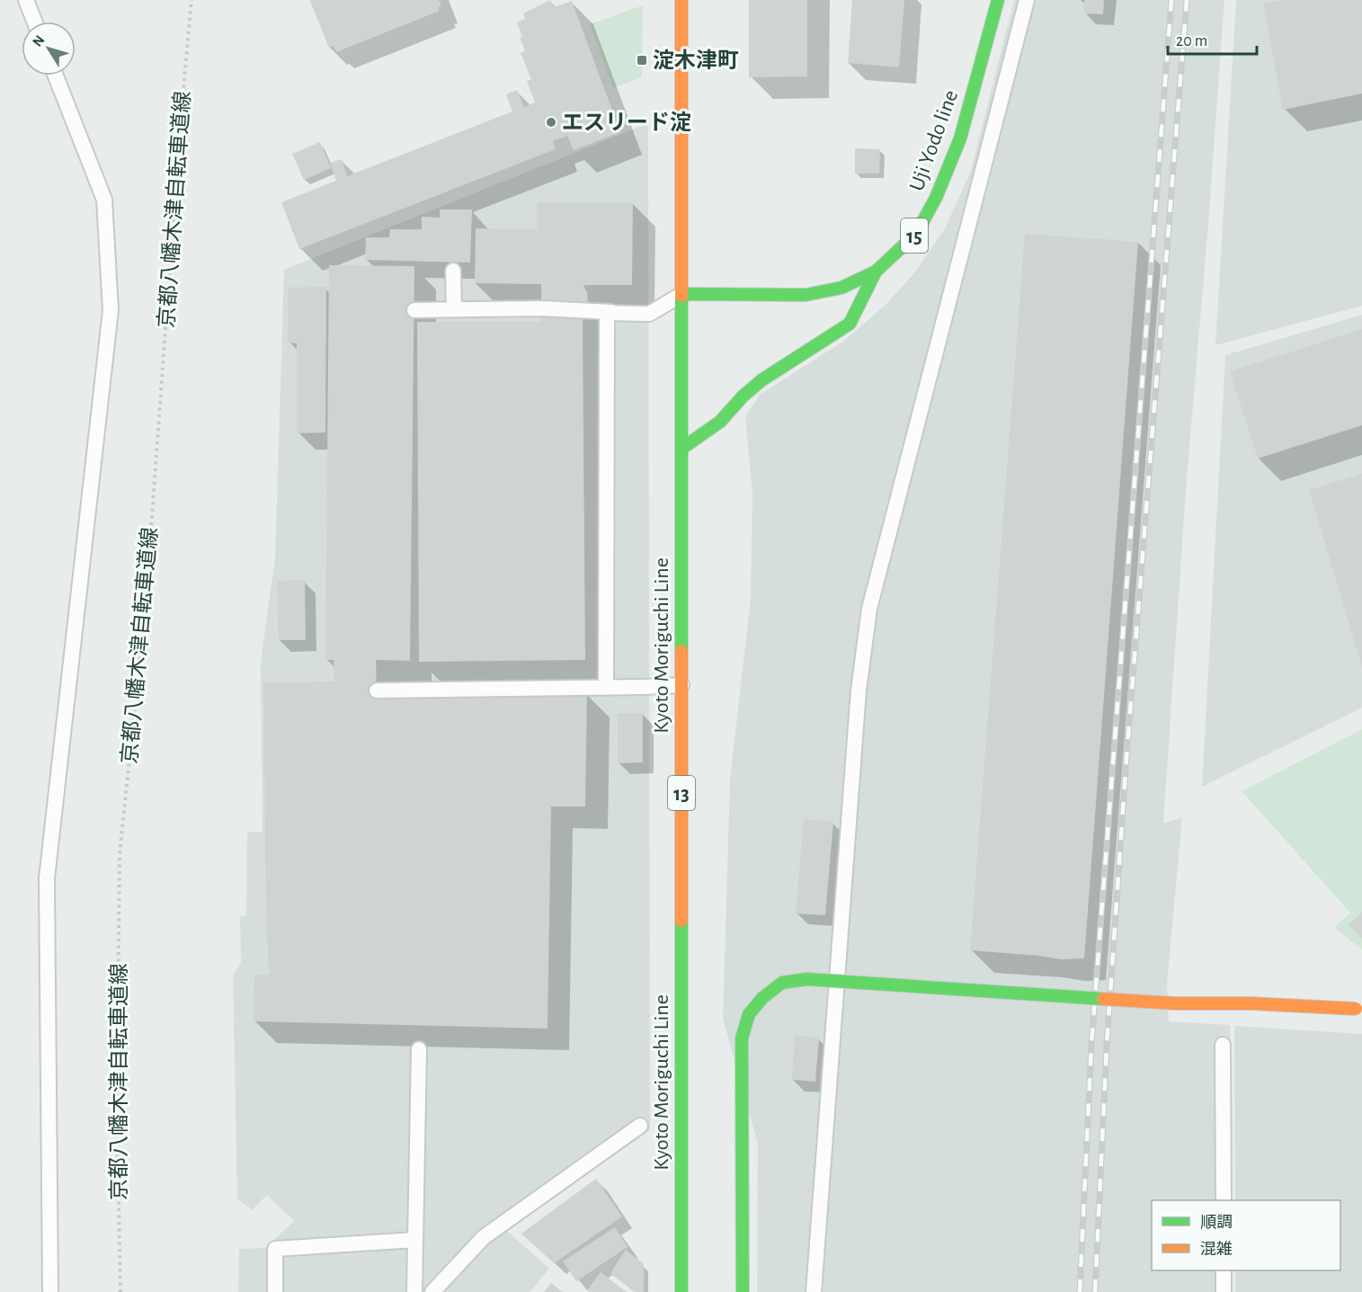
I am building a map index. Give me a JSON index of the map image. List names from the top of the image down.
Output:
{
  "streets": {
    "main road": [
      "Uji Yodo line",
      "15",
      "Kyoto Moriguchi Line",
      "13"
    ],
    "path": ["京都八幡木津自転車道線"]
  },
  "crossings": [
    ["Uji Yodo line", "Kyoto Moriguchi Line"]
  ],
  "places": {
    "transit": ["淀木津町"],
    "other": ["エスリード淀"]
  },
  "legend": ["順調", "混雑"],
  "scale_bar": "20 m",
  "north": "top left"
}
